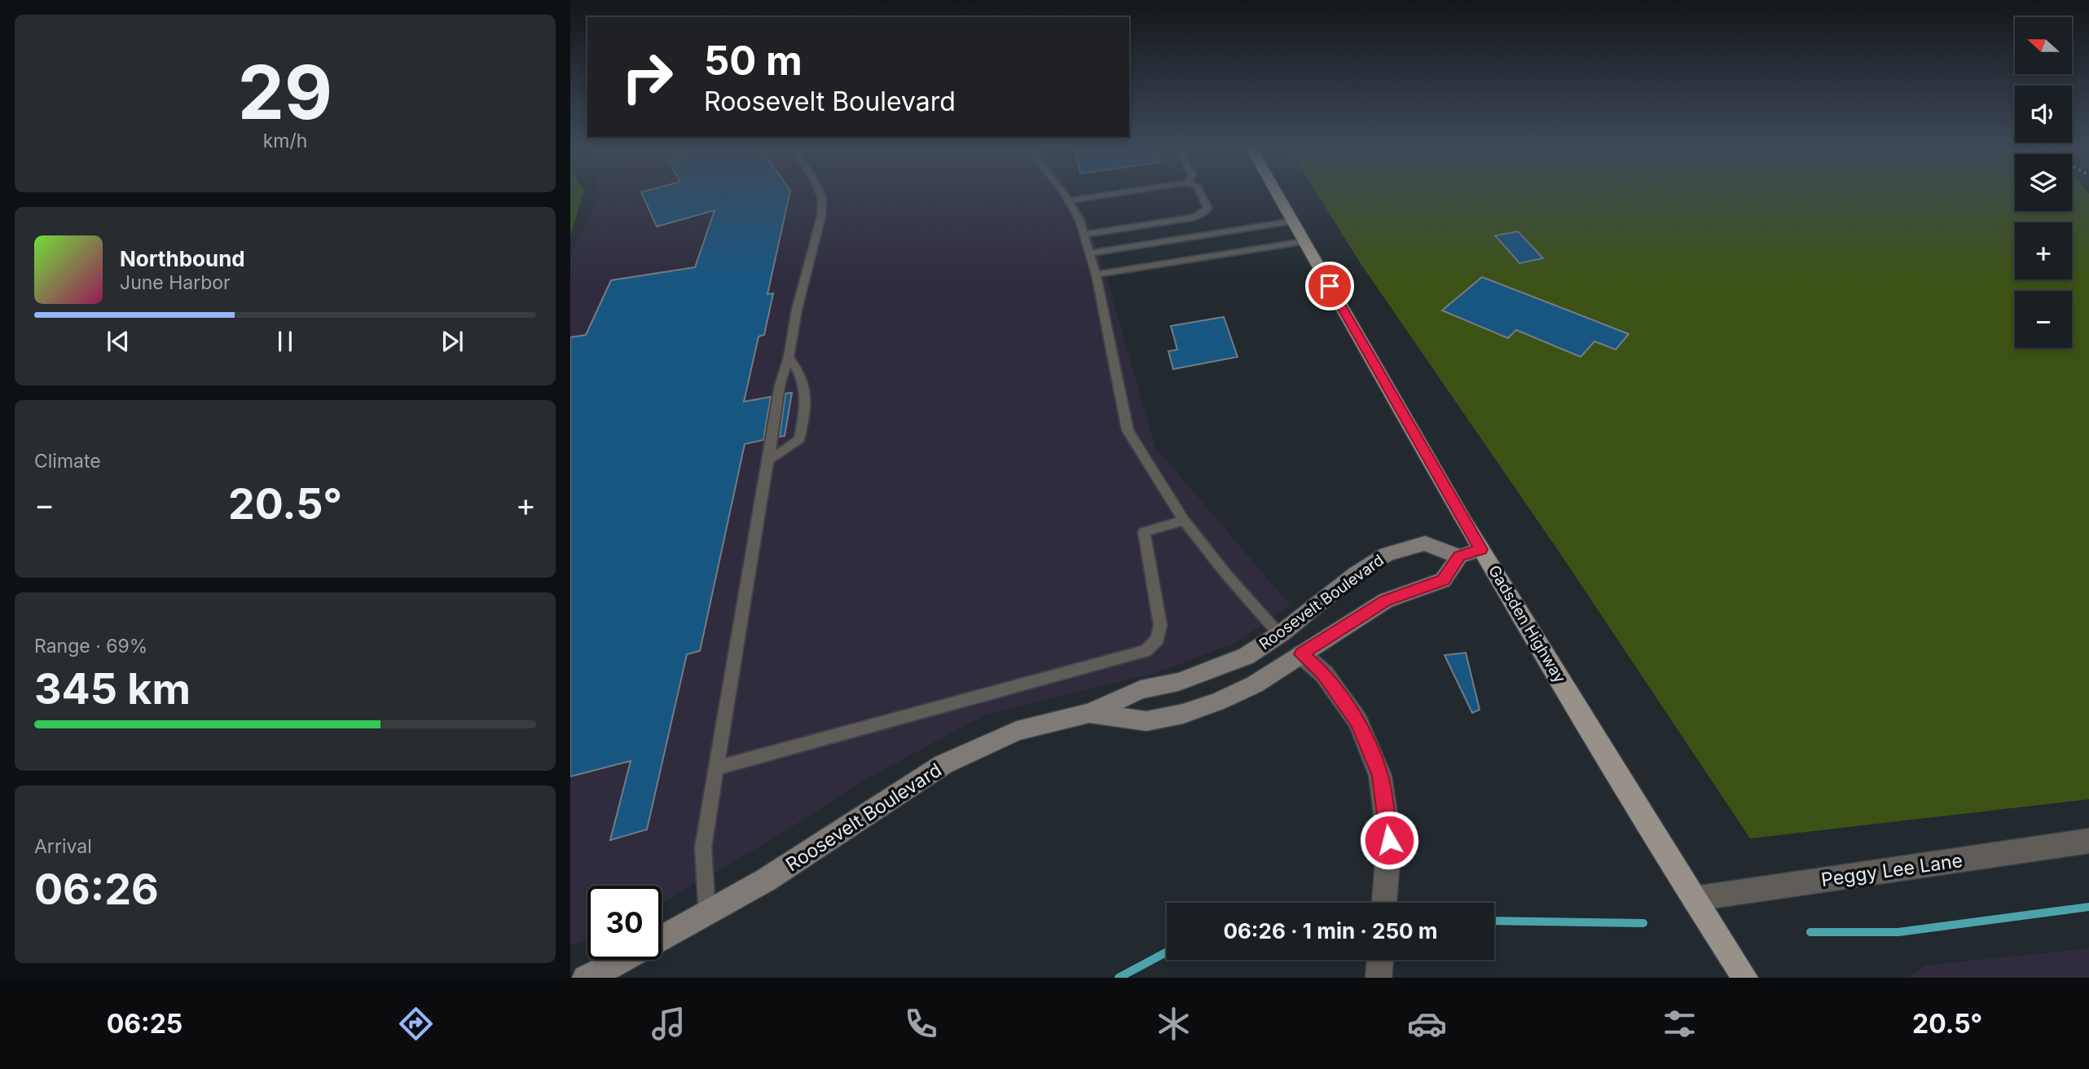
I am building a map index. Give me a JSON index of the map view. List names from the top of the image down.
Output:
{
  "streets": {
    "main road": ["Gadsden Highway"],
    "street": ["Roosevelt Boulevard", "Peggy Lee Lane"]
  },
  "crossings": [
    ["Gadsden Highway", "Peggy Lee Lane"]
  ],
  "north": "left",
  "page": {
    "tile": [
      ["29", "km/h"],
      "Climate",
      ["Range · 69%", "345 km"],
      ["Arrival", "06:26"]
    ],
    "map_buttons": ["+", "−"],
    "turn": ["50 m", "Roosevelt Boulevard"],
    "song": ["Northbound", "June Harbor"],
    "heat": ["−", "20.5°", "+"],
    "limit": "30",
    "trip": "06:26 · 1 min · 250 m",
    "tabs": ["06:25", "20.5°"]
  }
}
